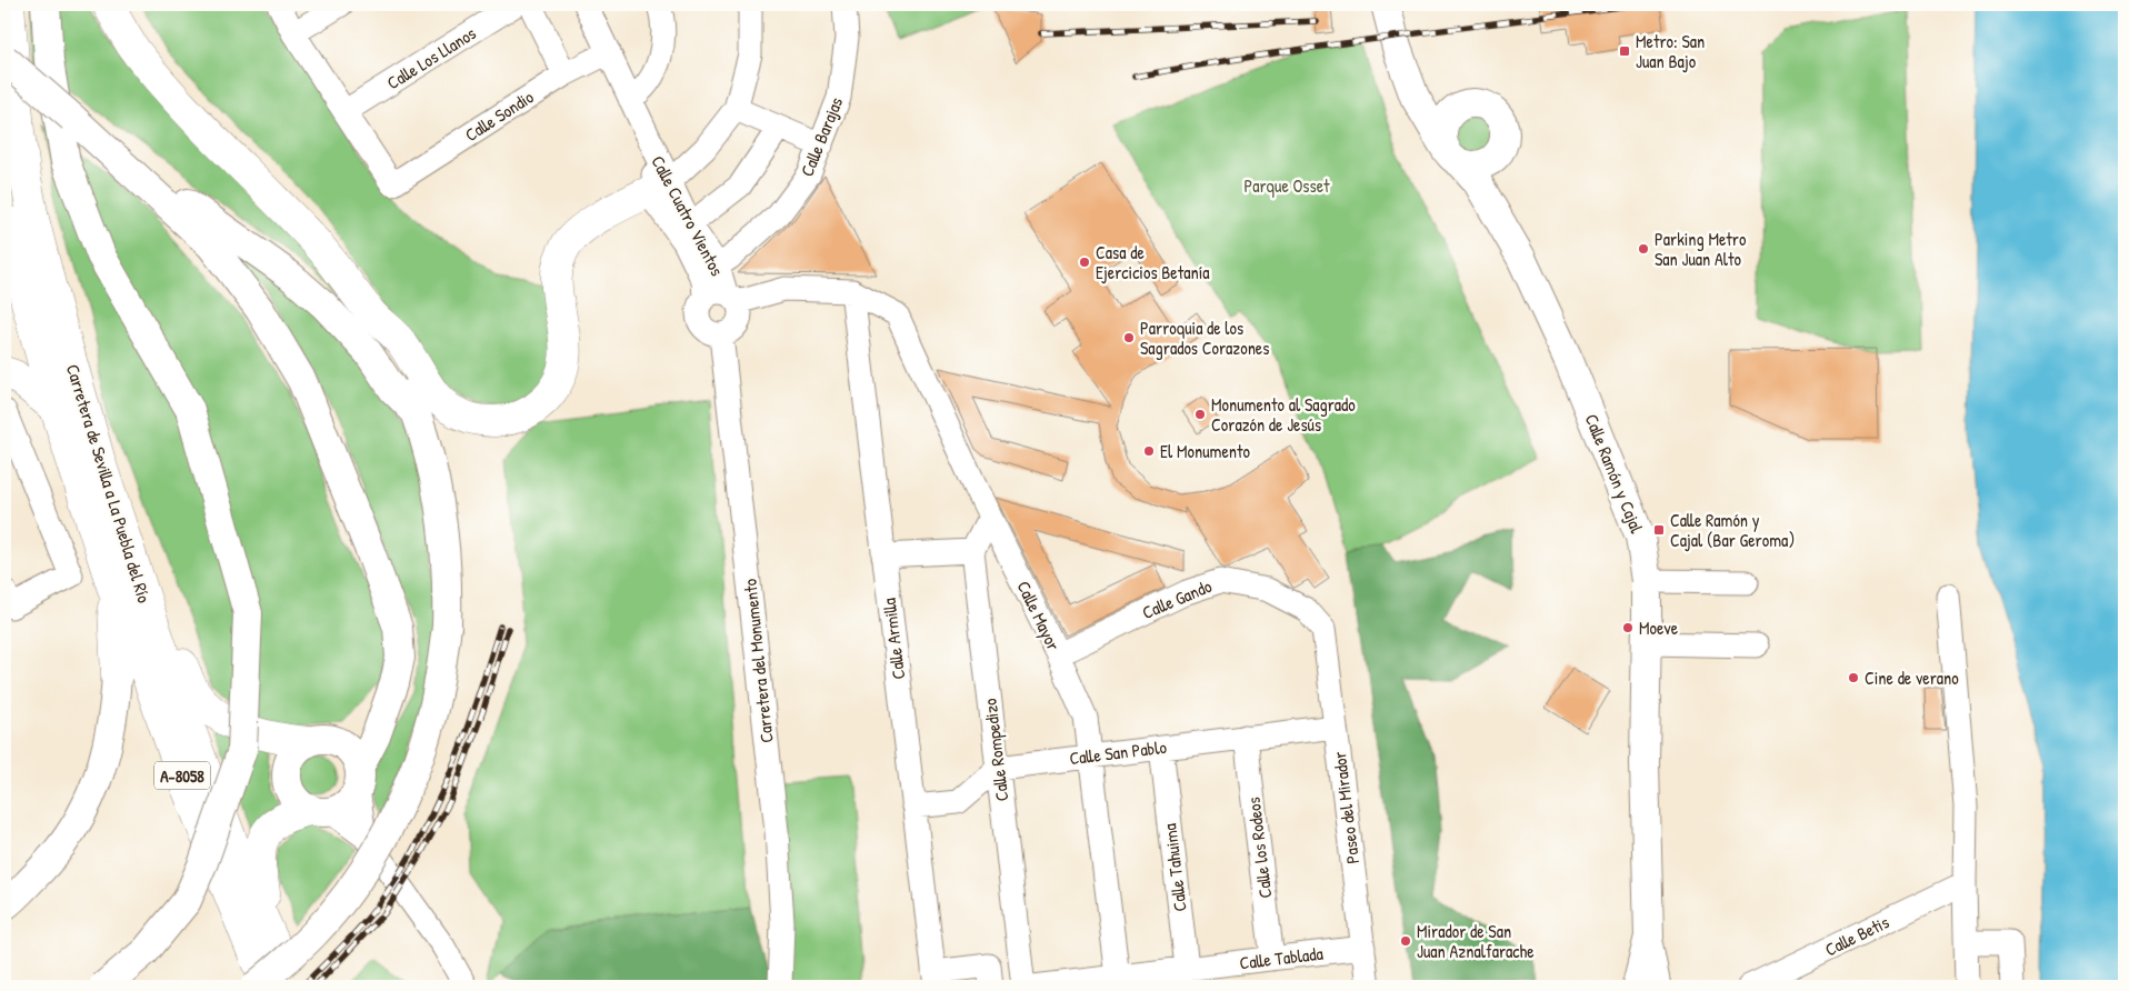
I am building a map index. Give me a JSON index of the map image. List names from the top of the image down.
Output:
{
  "streets": {
    "highway": ["Carretera de Sevilla a La Puebla del Río", "A-8058"],
    "main road": ["Calle Ramón y Cajal"],
    "street": [
      "Calle Los Llanos",
      "Calle Sondio",
      "Calle Barajas",
      "Calle Cuatro Vientos",
      "Calle Gando",
      "Calle Mayor",
      "Calle Armilla",
      "Carretera del Monumento",
      "Calle Rompedizo",
      "Calle San Pablo",
      "Paseo del Mirador",
      "Calle los Rodeos",
      "Calle Tahuima",
      "Calle Betis",
      "Calle Tablada"
    ]
  },
  "crossings": [
    ["Calle Los Llanos", "Calle Sondio"],
    ["Calle Sondio", "Calle Cuatro Vientos"],
    ["Calle Barajas", "Calle Cuatro Vientos"],
    ["Calle Cuatro Vientos", "Carretera del Monumento"],
    ["Calle Gando", "Calle Mayor"],
    ["Calle Gando", "Paseo del Mirador"],
    ["Calle Mayor", "Calle Armilla"],
    ["Calle Mayor", "Calle San Pablo"],
    ["Calle Mayor", "Calle Tablada"],
    ["Calle Rompedizo", "Calle San Pablo"],
    ["Calle San Pablo", "Paseo del Mirador"],
    ["Calle San Pablo", "Calle los Rodeos"],
    ["Calle San Pablo", "Calle Tahuima"],
    ["Paseo del Mirador", "Calle Tablada"],
    ["Calle los Rodeos", "Calle Tablada"],
    ["Calle Tahuima", "Calle Tablada"]
  ],
  "parks": ["Parque Osset"],
  "places": {
    "transit": ["Metro: San Juan Bajo", "Calle Ramón y Cajal (Bar Geroma)"],
    "other": [
      "Parking Metro San Juan Alto",
      "Casa de Ejercicios Betanía",
      "Parroquia de los Sagrados Corazones",
      "Monumento al Sagrado Corazón de Jesús",
      "El Monumento",
      "Moeve",
      "Cine de verano",
      "Mirador de San Juan Aznalfarache"
    ]
  }
}
